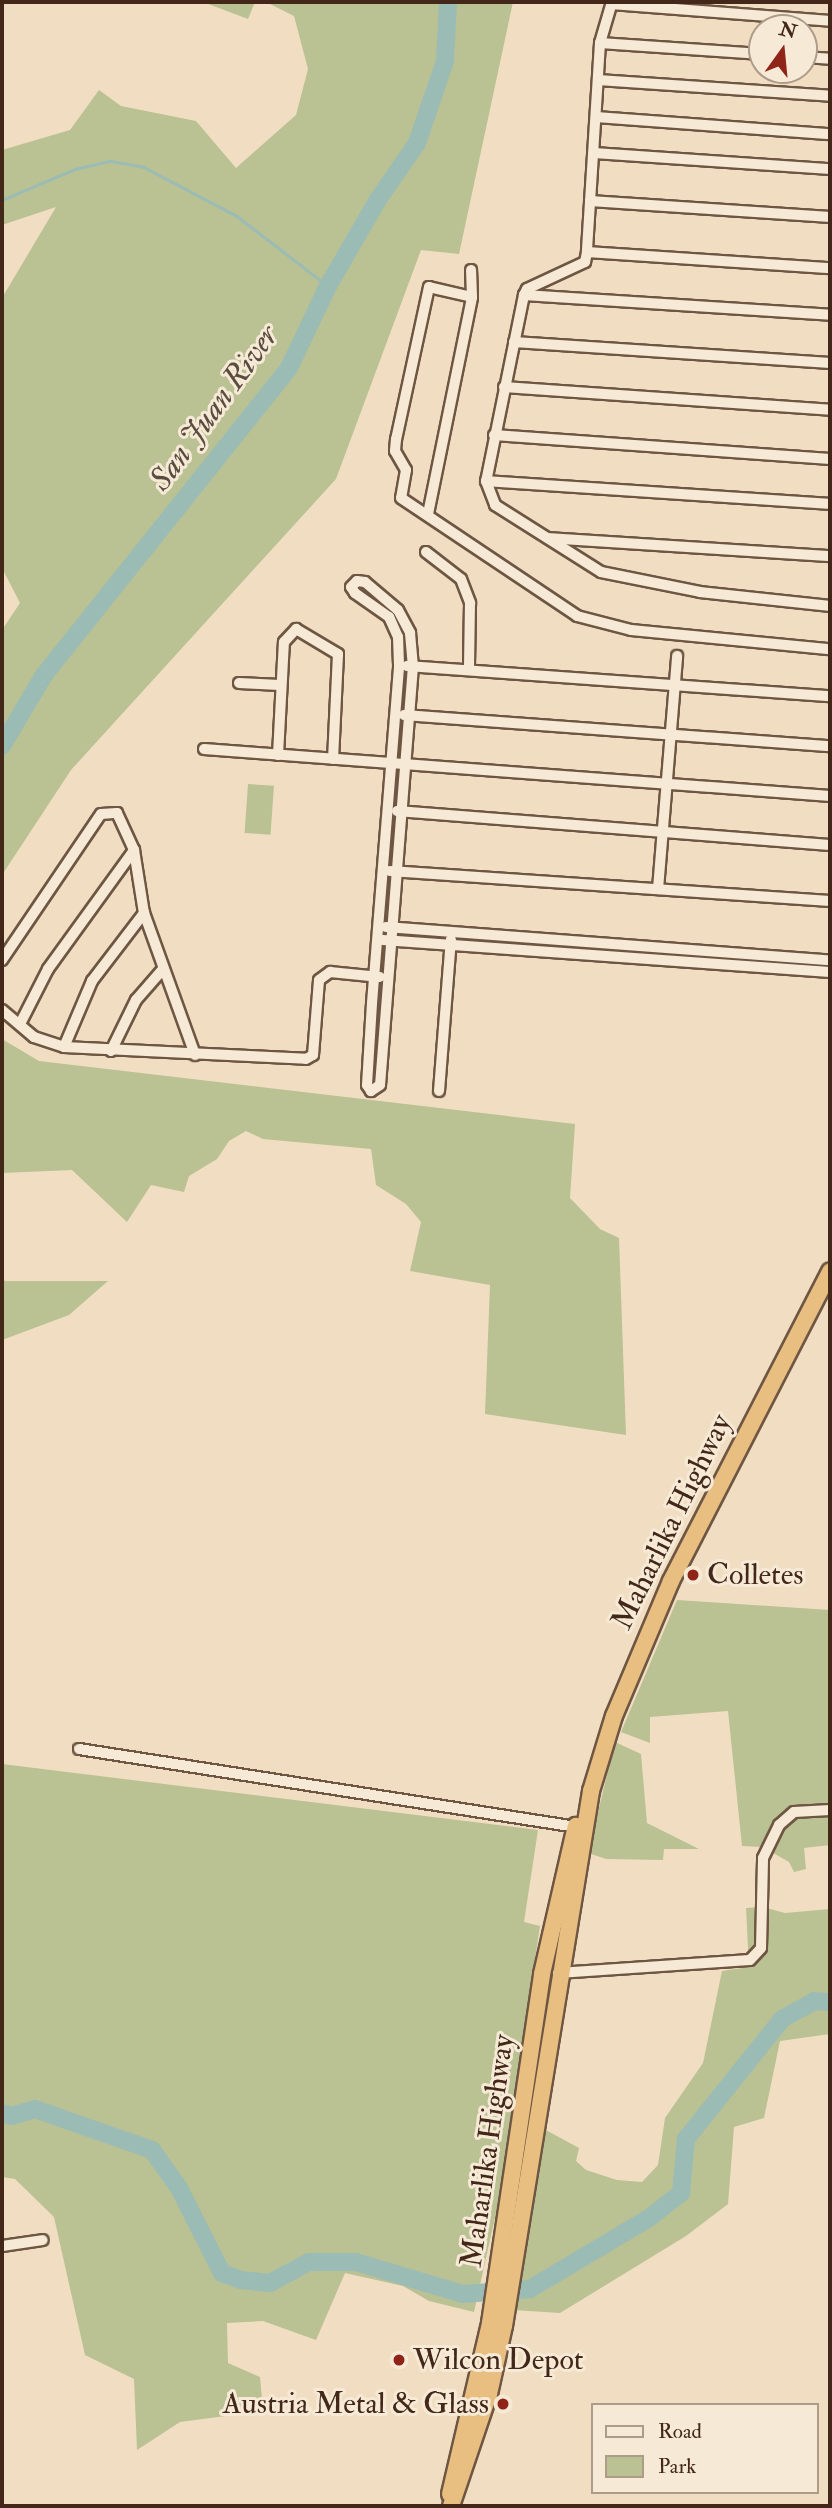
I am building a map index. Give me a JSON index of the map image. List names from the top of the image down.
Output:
{
  "streets": {
    "highway": ["Maharlika Highway"]
  },
  "water": ["San Juan River"],
  "places": ["Colletes", "Wilcon Depot", "Austria Metal & Glass"],
  "legend": ["Road", "Park"],
  "north": "top"
}
